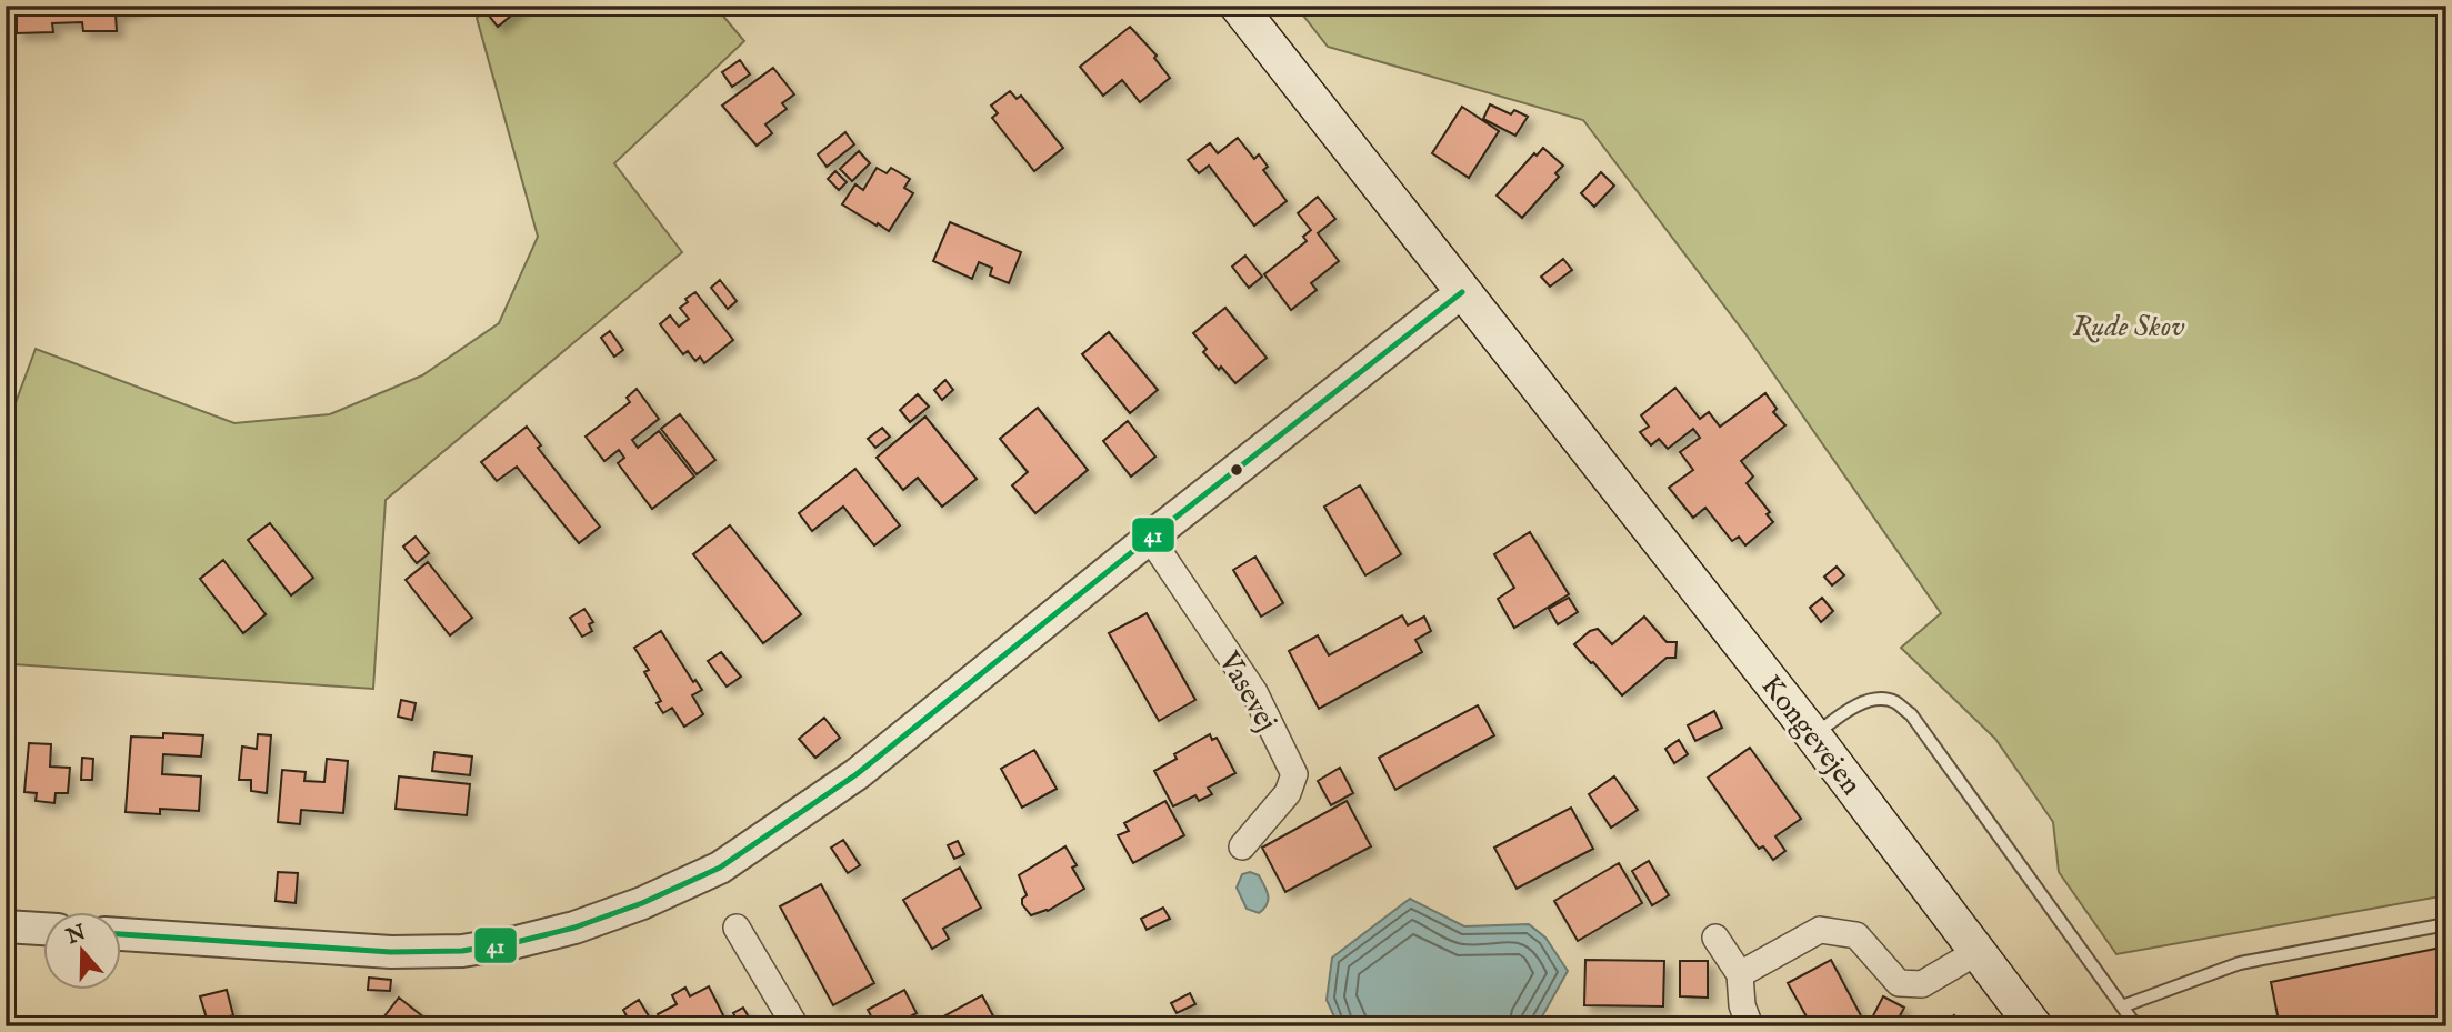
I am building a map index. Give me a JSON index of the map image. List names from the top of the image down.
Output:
{
  "streets": {
    "main road": ["Kongevejen"],
    "street": ["Vasevej"]
  },
  "parks": ["Rude Skov"],
  "lines": ["transit line 41"],
  "north": "top"
}
